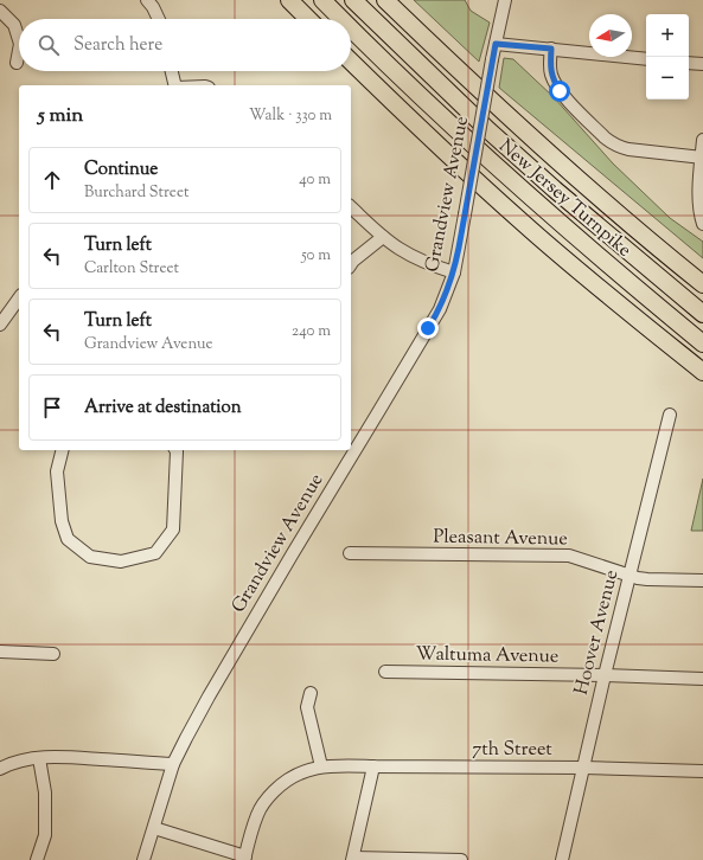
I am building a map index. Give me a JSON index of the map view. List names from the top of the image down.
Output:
{
  "streets": {
    "highway": ["New Jersey Turnpike"],
    "street": [
      "Grandview Avenue",
      "Pleasant Avenue",
      "Hoover Avenue",
      "Waltuma Avenue",
      "7th Street"
    ]
  },
  "crossings": [
    ["Pleasant Avenue", "Hoover Avenue"],
    ["Hoover Avenue", "Waltuma Avenue"],
    ["Hoover Avenue", "7th Street"]
  ],
  "north": "left",
  "page": {
    "map_buttons": ["+", "−"],
    "search": "Search here",
    "heading": ["5 min", "Walk · 330 m"],
    "list": [
      ["Continue", "Burchard Street", "40 m"],
      ["Turn left", "Carlton Street", "50 m"],
      ["Turn left", "Grandview Avenue", "240 m"],
      "Arrive at destination"
    ]
  }
}
